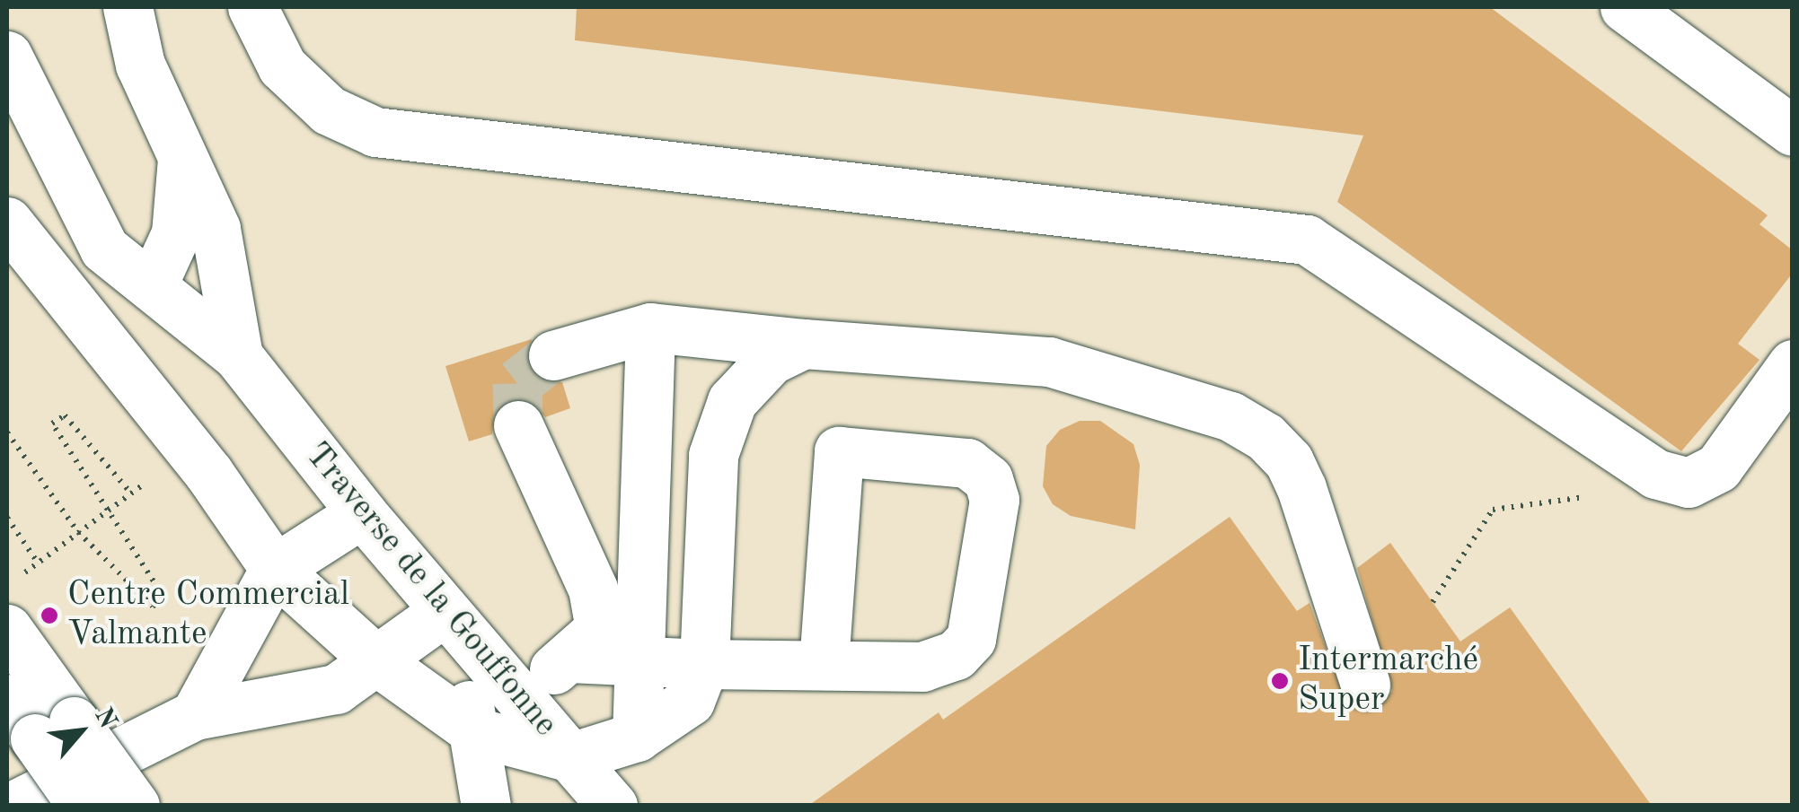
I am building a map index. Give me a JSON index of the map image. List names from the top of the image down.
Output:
{
  "streets": {
    "street": ["Traverse de la Gouffonne"]
  },
  "places": ["Centre Commercial Valmante", "Intermarché Super"],
  "north": "top right"
}
